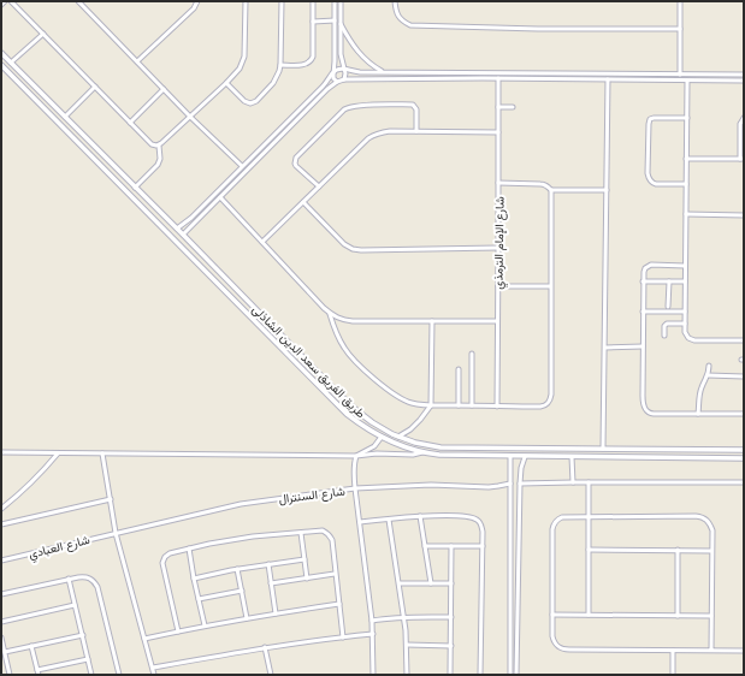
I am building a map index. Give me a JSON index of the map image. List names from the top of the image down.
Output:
{
  "streets": {
    "street": [
      "شارع الإمام الترمذي",
      "طريق الفريق سعد الدين الشاذلى",
      "شارع السنترال",
      "شارع العبادي"
    ]
  },
  "crossings": [
    ["شارع السنترال", "شارع العبادي"]
  ]
}
